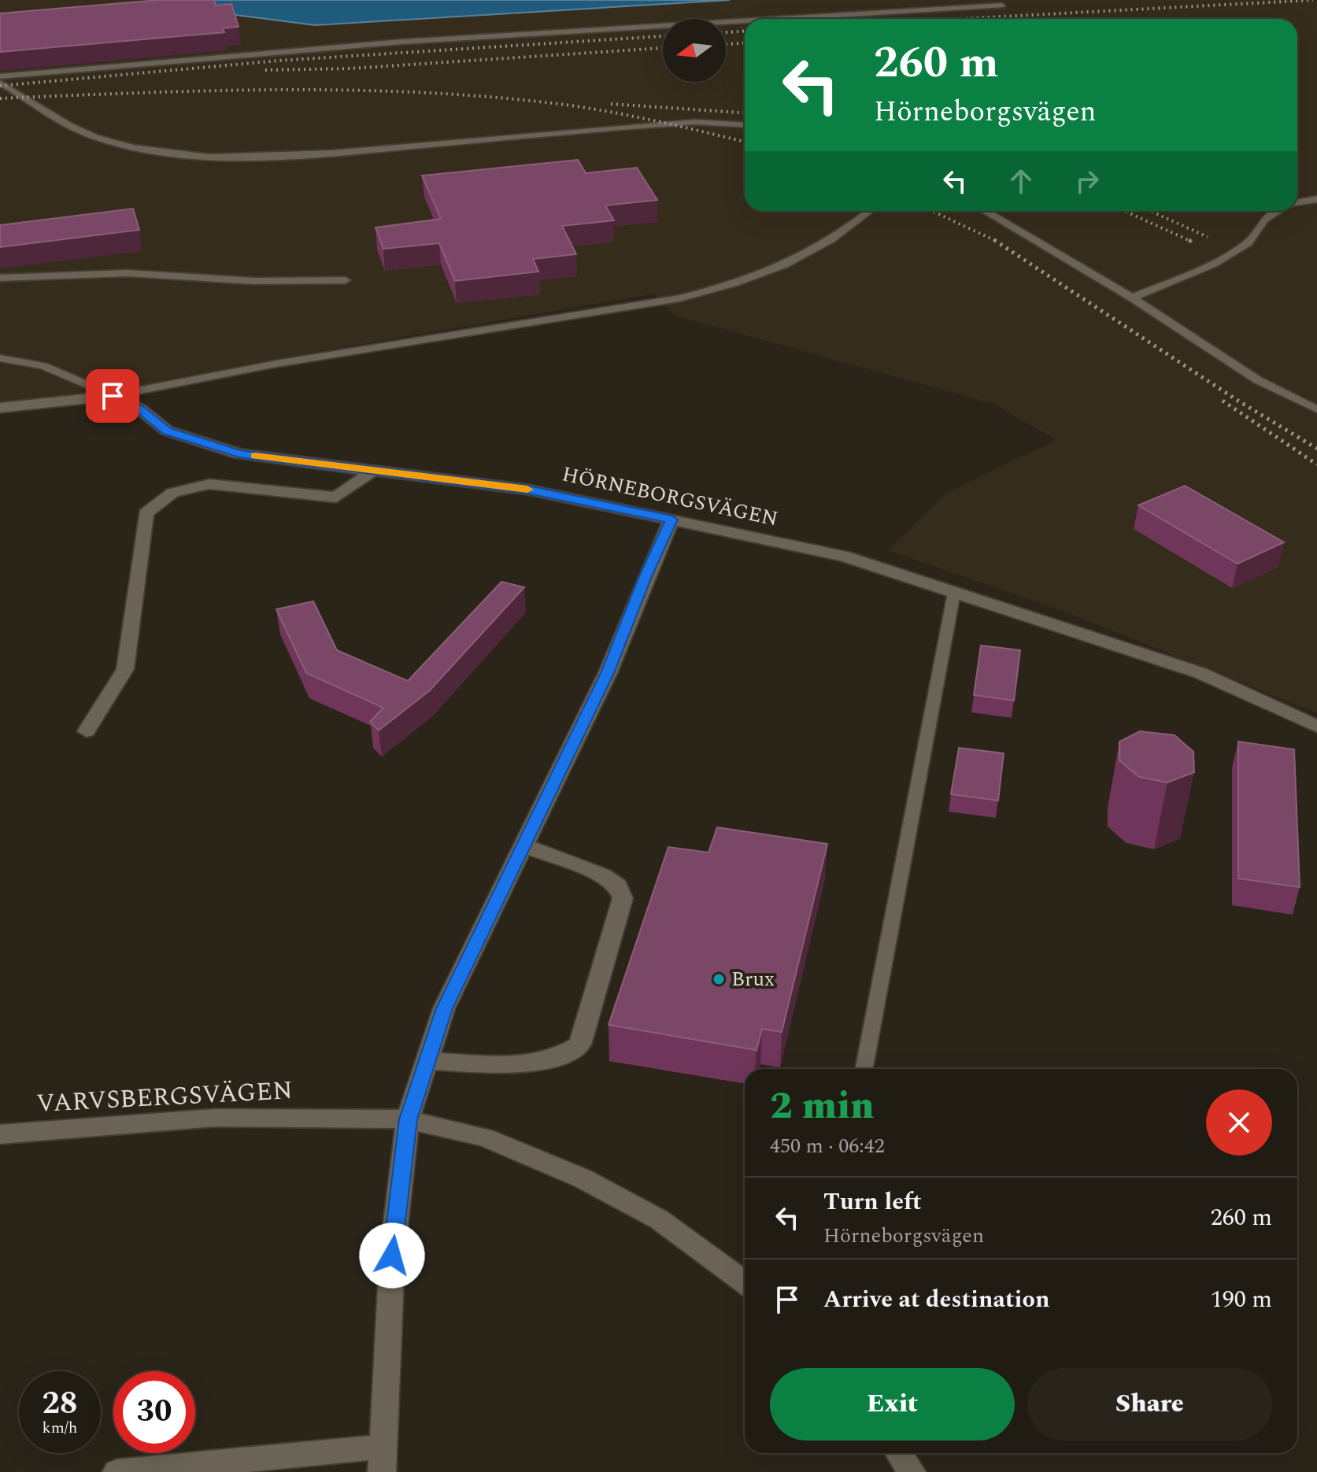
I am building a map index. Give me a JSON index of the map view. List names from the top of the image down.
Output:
{
  "streets": {
    "street": ["HÖRNEBORGSVÄGEN", "VARVSBERGSVÄGEN"]
  },
  "places": ["Brux"],
  "north": "left",
  "page": {
    "turn": ["260 m", "Hörneborgsvägen"],
    "heading": ["2 min", "450 m · 06:42"],
    "list": [
      {
        "name": "Turn left",
        "note": "Hörneborgsvägen",
        "value": "260 m"
      },
      {
        "name": "Arrive at destination",
        "value": "190 m"
      }
    ],
    "buttons": ["Exit", "Share"],
    "speed": "28 km/h",
    "limit": "30"
  }
}
